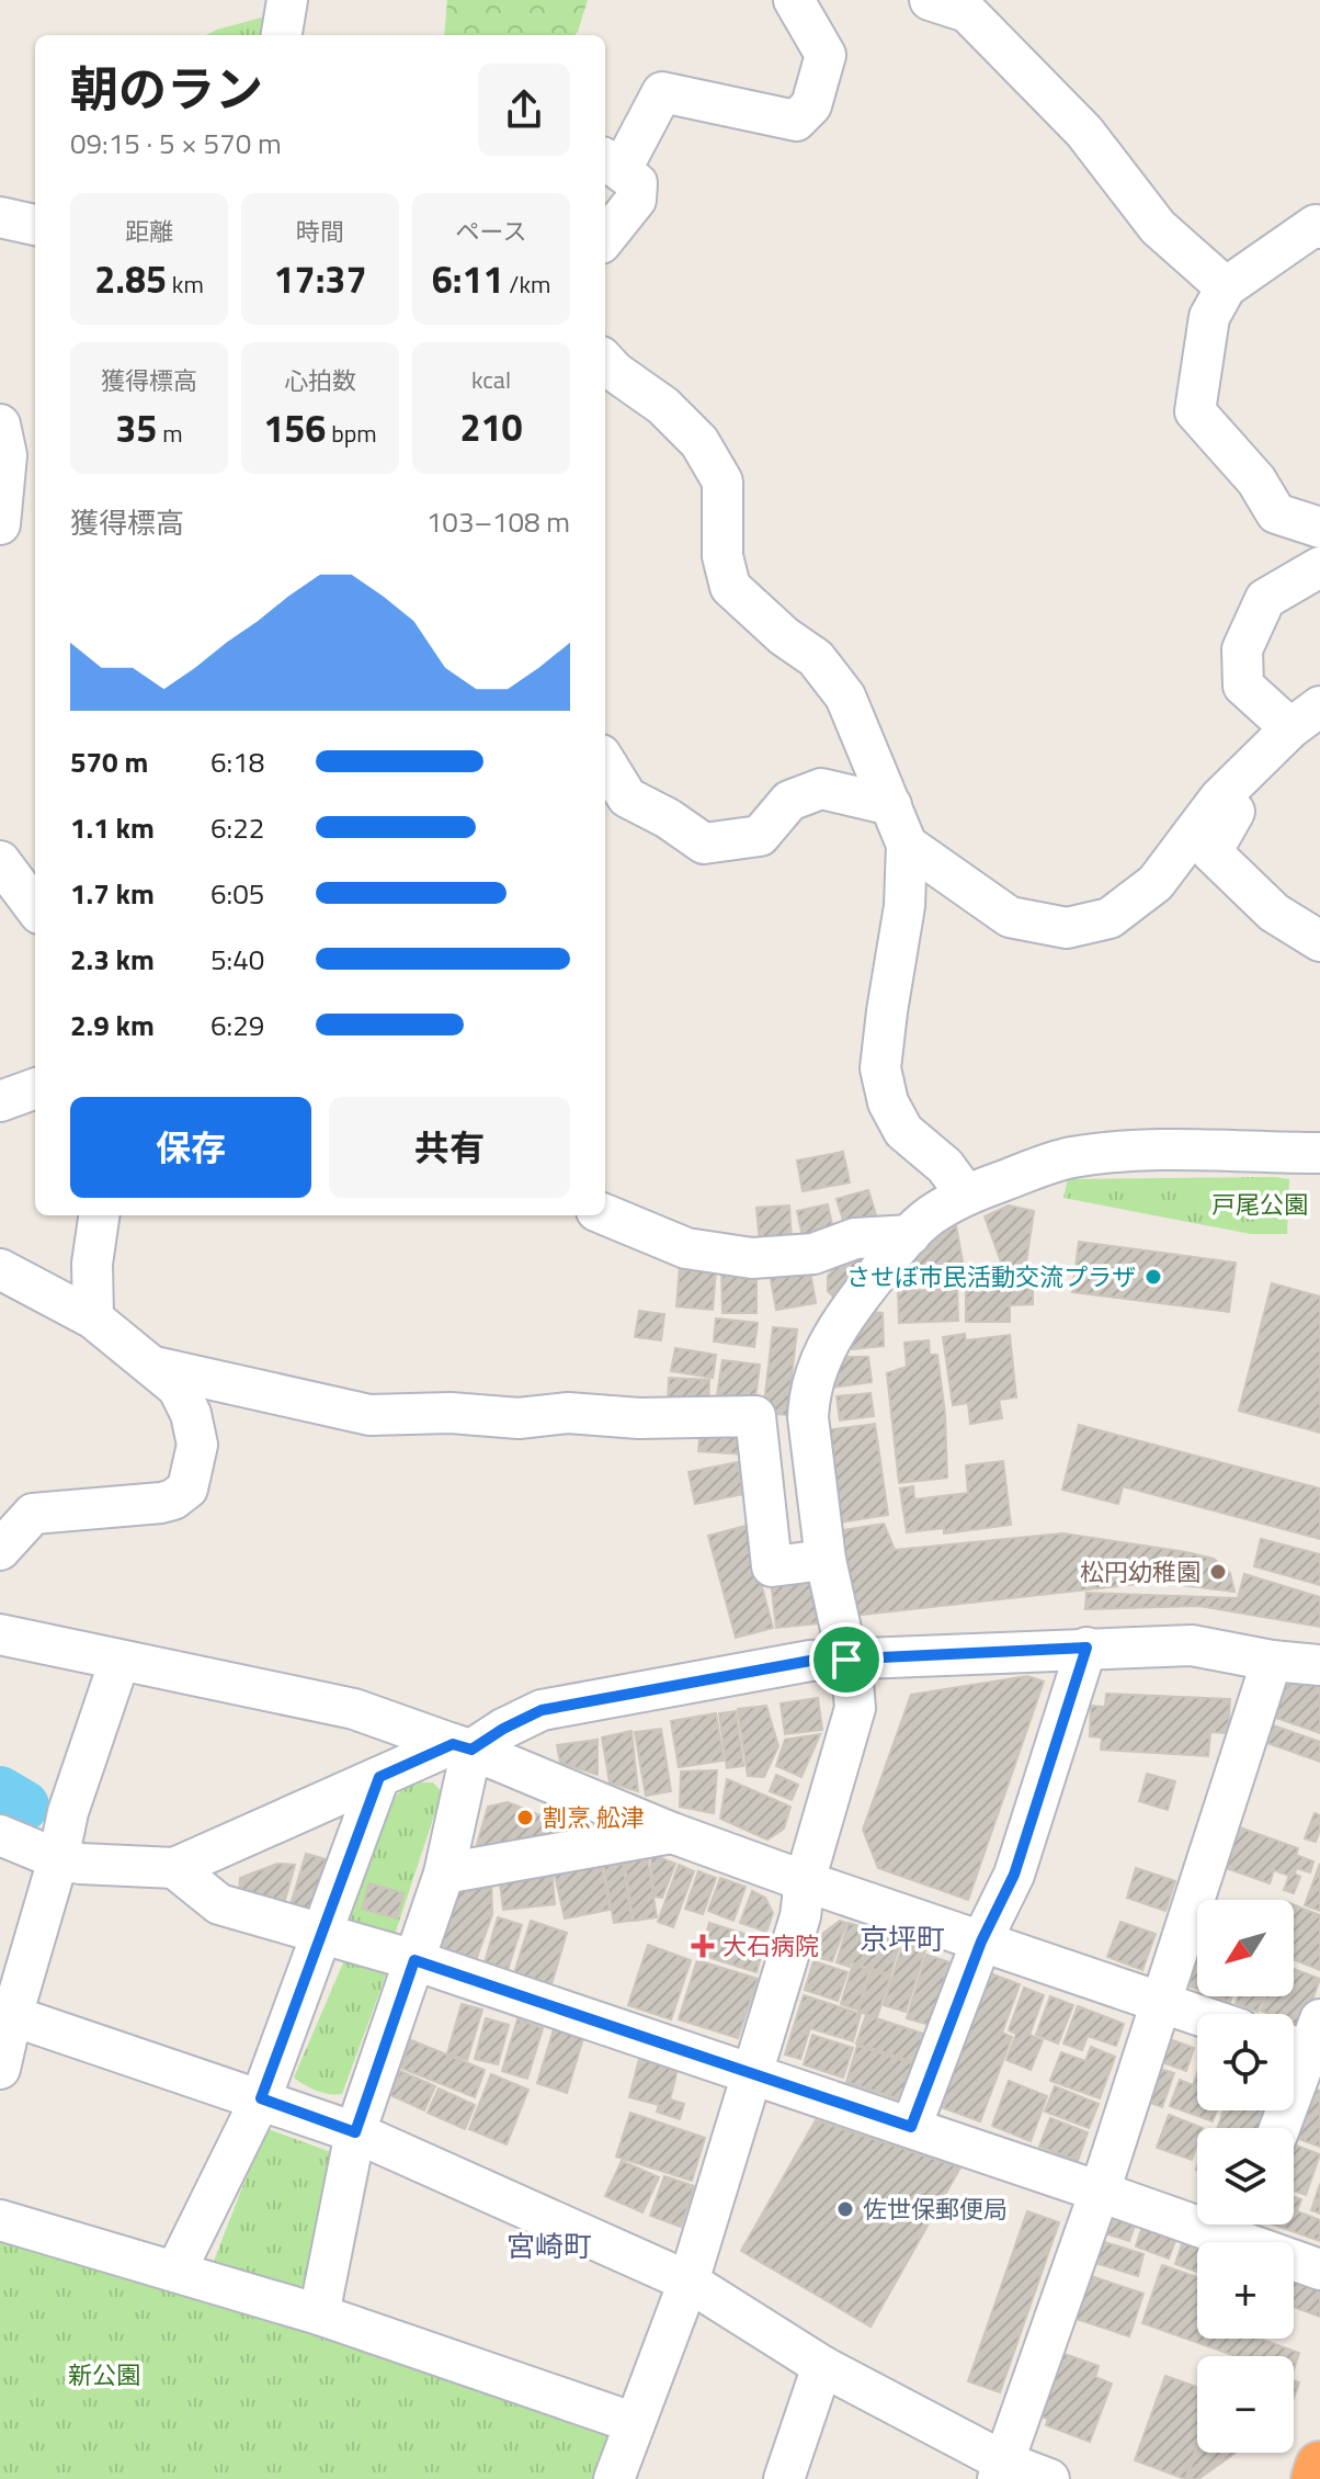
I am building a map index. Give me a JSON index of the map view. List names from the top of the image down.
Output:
{
  "districts": ["京坪町", "宮崎町"],
  "parks": ["戸尾公園", "新公園"],
  "places": {
    "other": [
      "させぼ市民活動交流プラザ",
      "松円幼稚園",
      "割烹 舩津",
      "佐世保郵便局"
    ],
    "health": ["大石病院"]
  },
  "north": "bottom left",
  "page": {
    "heading": ["朝のラン", "09:15 · 5 × 570 m"],
    "stats": [
      ["距離", "2.85 km"],
      ["時間", "17:37"],
      ["ペース", "6:11 /km"],
      ["獲得標高", "35 m"],
      ["心拍数", "156 bpm"],
      ["kcal", "210"]
    ],
    "chart": ["獲得標高", "103–108 m"],
    "list": [
      {
        "name": "570 m",
        "note": "6:18"
      },
      {
        "name": "1.1 km",
        "note": "6:22"
      },
      {
        "name": "1.7 km",
        "note": "6:05"
      },
      {
        "name": "2.3 km",
        "note": "5:40"
      },
      {
        "name": "2.9 km",
        "note": "6:29"
      }
    ],
    "buttons": ["保存", "共有"],
    "map_buttons": ["+", "−"]
  }
}
